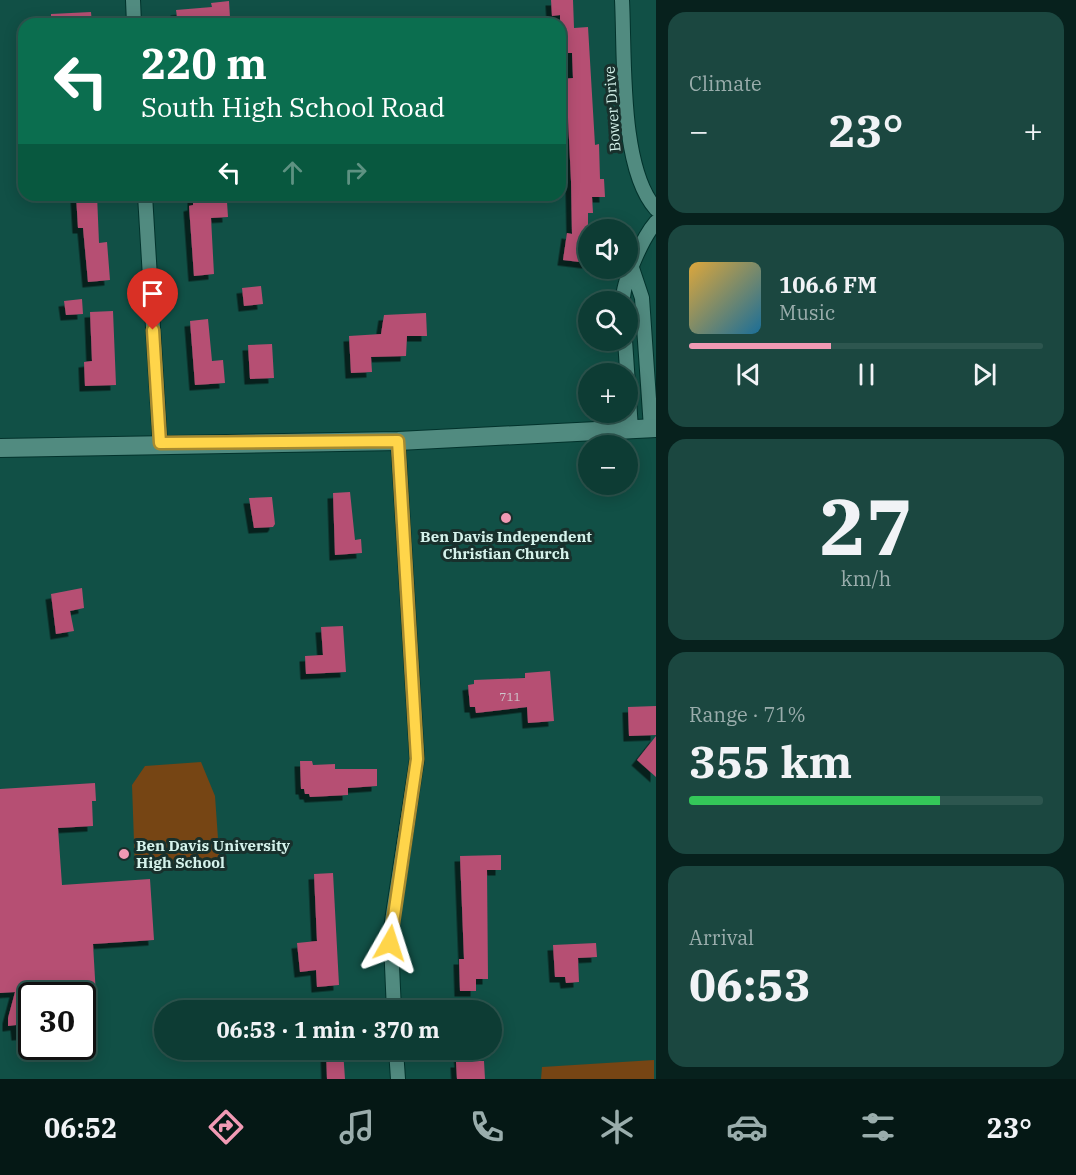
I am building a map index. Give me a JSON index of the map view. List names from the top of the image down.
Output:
{
  "streets": {
    "street": ["Bower Drive"]
  },
  "places": ["Ben Davis Independent Christian Church", "Ben Davis University High School"],
  "house_numbers": ["711"],
  "page": {
    "tile": [
      "Climate",
      ["27", "km/h"],
      ["Range · 71%", "355 km"],
      ["Arrival", "06:53"]
    ],
    "turn": ["220 m", "South High School Road"],
    "heat": ["−", "23°", "+"],
    "map_buttons": ["+", "−"],
    "song": ["106.6 FM", "Music"],
    "limit": "30",
    "trip": "06:53 · 1 min · 370 m",
    "tabs": ["06:52", "23°"]
  }
}
